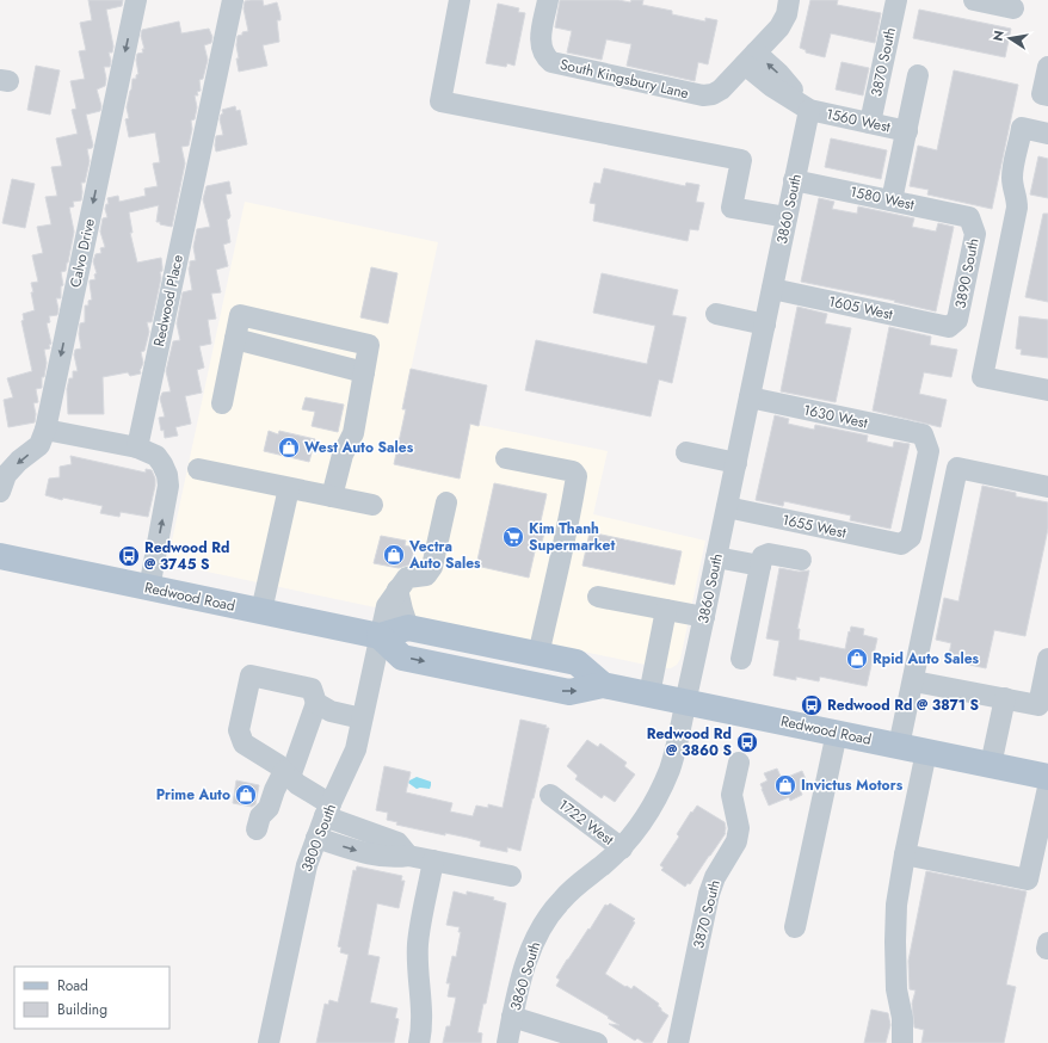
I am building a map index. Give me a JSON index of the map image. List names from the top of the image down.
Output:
{
  "streets": {
    "main road": ["Redwood Road"],
    "street": [
      "3870 South",
      "South Kingsbury Lane",
      "1560 West",
      "1580 West",
      "3860 South",
      "Calvo Drive",
      "3890 South",
      "Redwood Place",
      "1605 West",
      "1630 West",
      "1655 West",
      "1722 West",
      "3800 South"
    ]
  },
  "crossings": [
    ["3870 South", "1560 West"],
    ["1560 West", "3860 South"],
    ["1580 West", "3860 South"],
    ["1580 West", "3890 South"],
    ["3860 South", "1605 West"],
    ["3860 South", "1630 West"],
    ["3860 South", "1655 West"],
    ["3860 South", "Redwood Road"],
    ["3860 South", "1722 West"],
    ["3890 South", "1605 West"],
    ["1630 West", "1655 West"],
    ["Redwood Road", "3800 South"]
  ],
  "one_way": ["Calvo Drive"],
  "places": {
    "shop": [
      "West Auto Sales",
      "Vectra Auto Sales",
      "Rpid Auto Sales",
      "Invictus Motors",
      "Prime Auto"
    ],
    "supermarket": ["Kim Thanh Supermarket"],
    "bus stop": ["Redwood Rd @ 3745 S", "Redwood Rd @ 3871 S", "Redwood Rd @ 3860 S"]
  },
  "legend": ["Road", "Building"],
  "north": "left"
}
